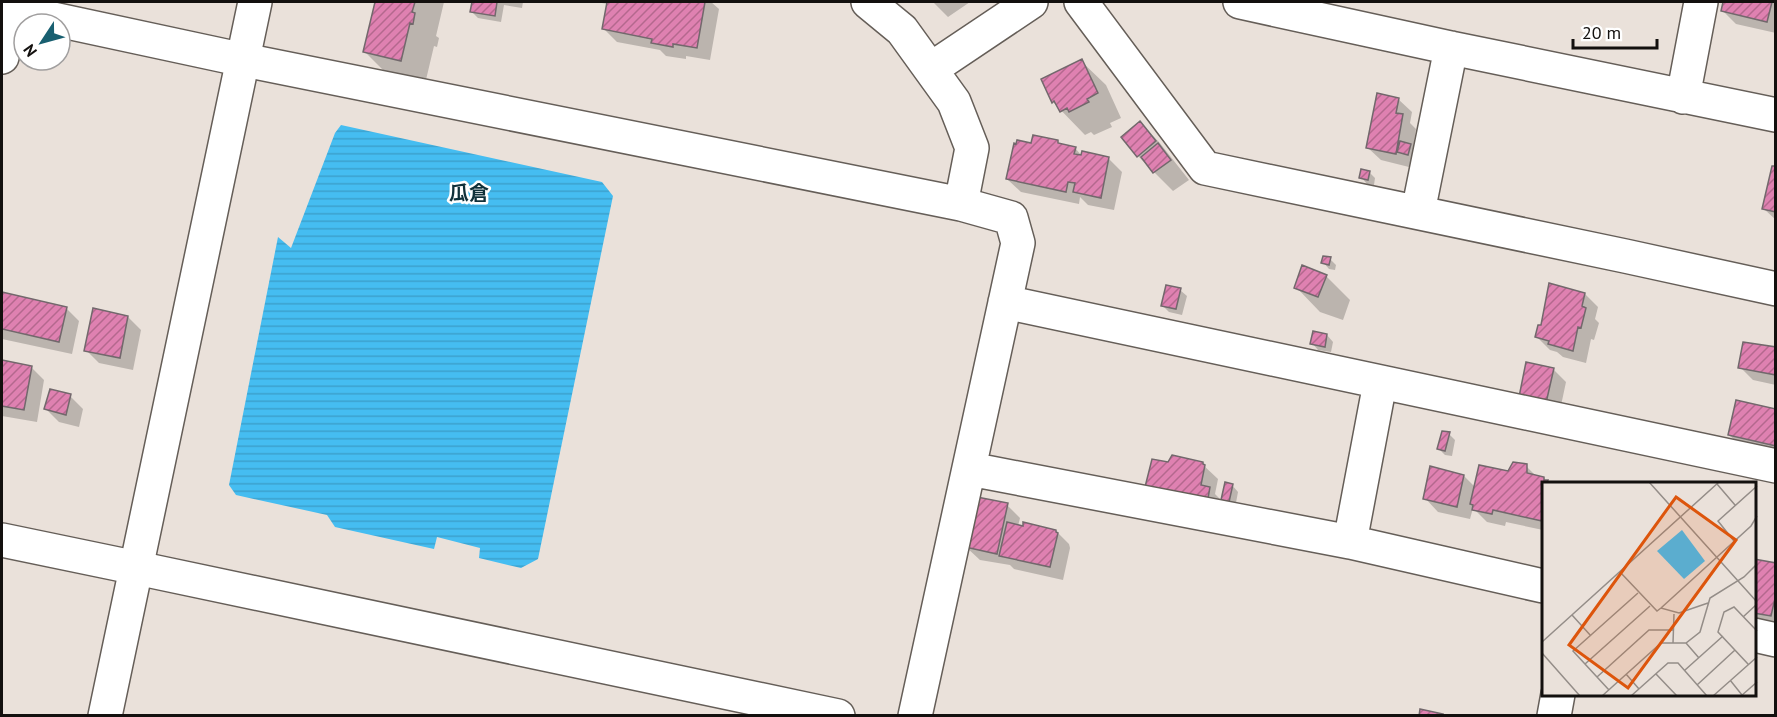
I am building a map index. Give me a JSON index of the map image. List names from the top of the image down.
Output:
{
  "districts": ["瓜倉"],
  "scale_bar": "20 m",
  "north": "bottom left"
}
